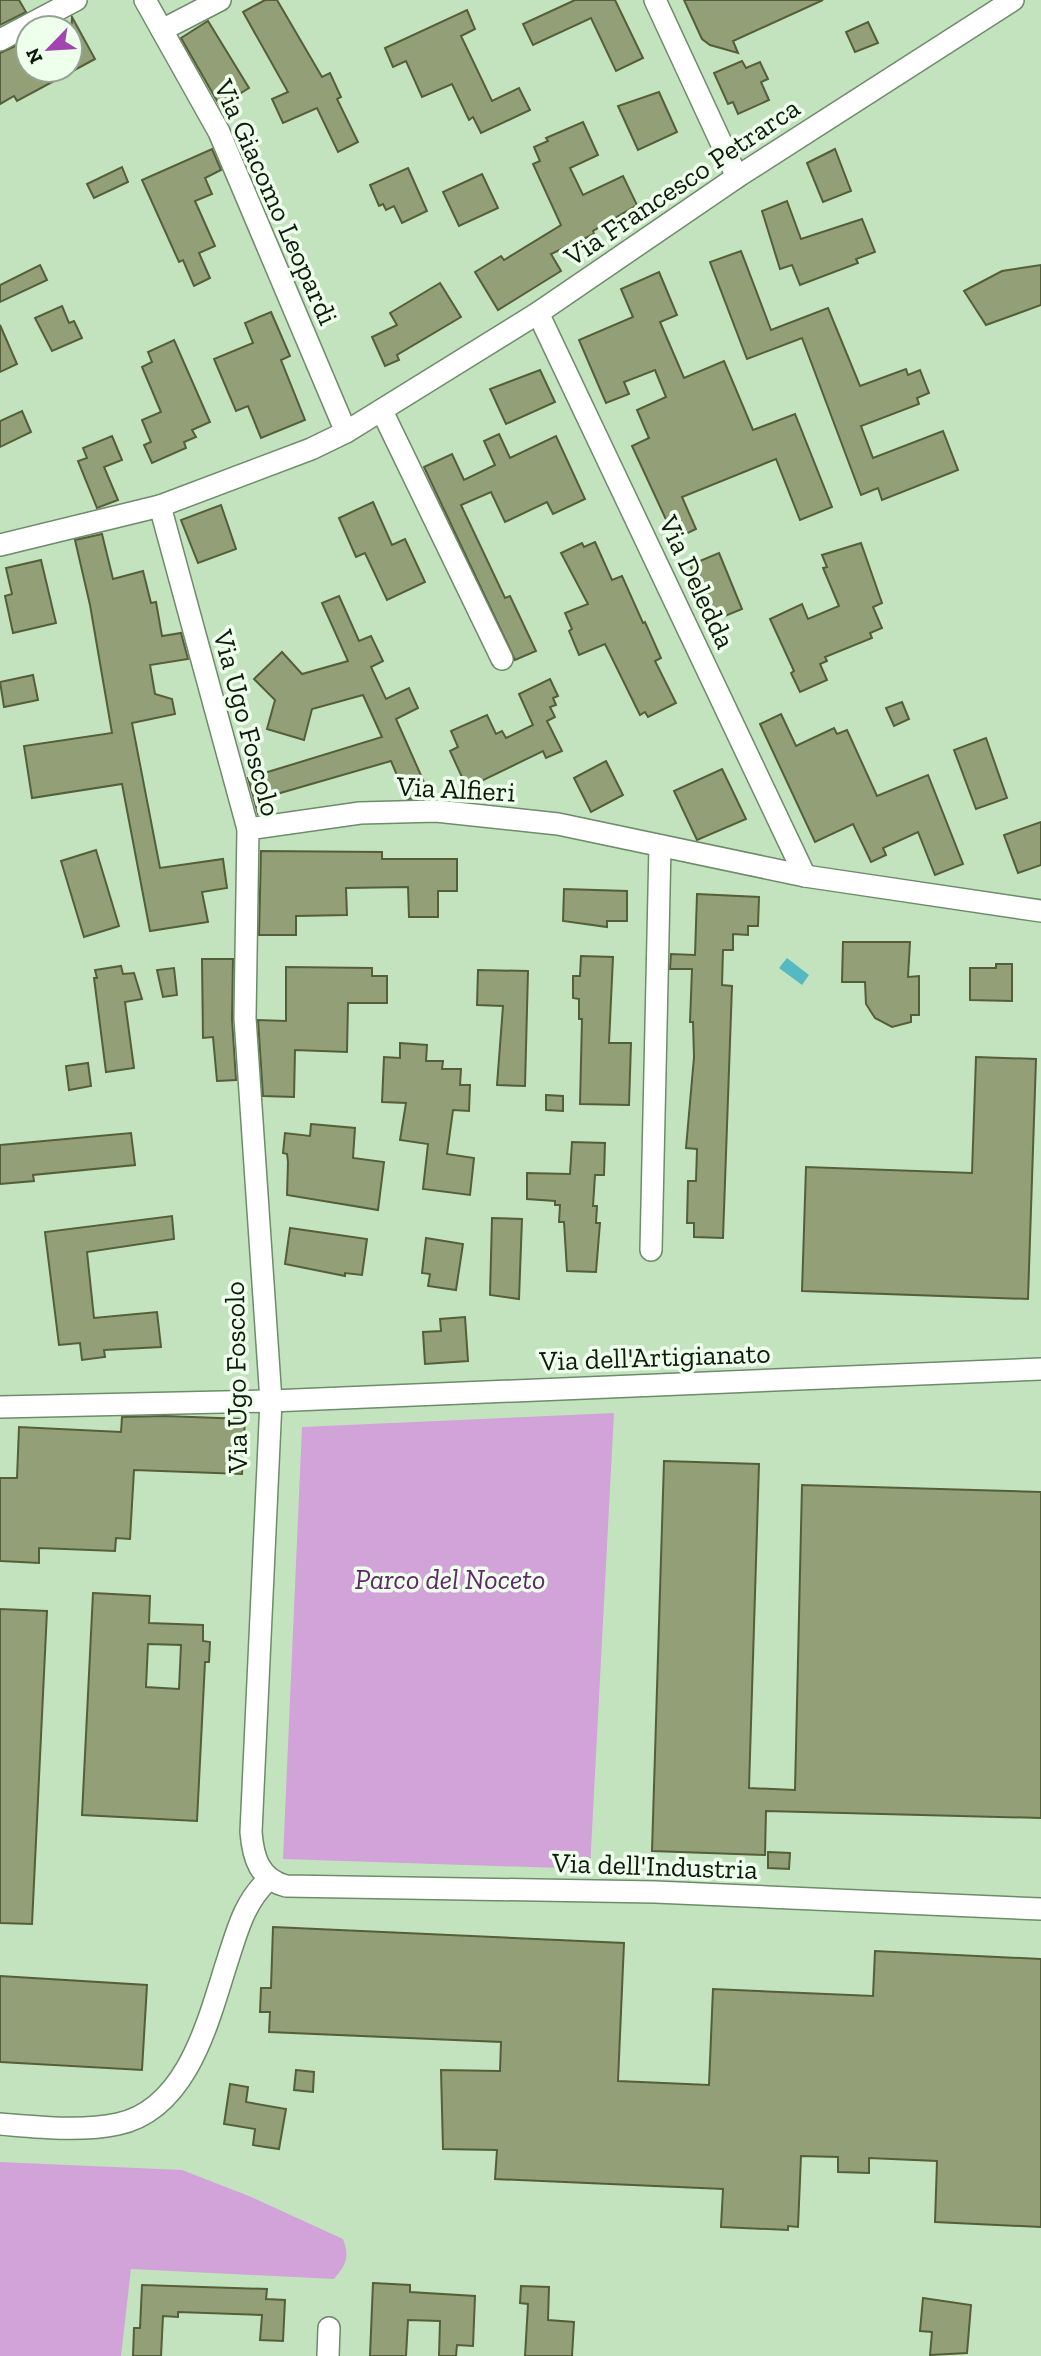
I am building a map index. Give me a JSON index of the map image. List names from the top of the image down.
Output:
{
  "streets": {
    "street": [
      "Via Francesco Petrarca",
      "Via Giacomo Leopardi",
      "Via Deledda",
      "Via Ugo Foscolo",
      "Via Alfieri",
      "Via dell'Artigianato",
      "Via dell'Industria"
    ]
  },
  "crossings": [
    ["Via Francesco Petrarca", "Via Giacomo Leopardi"],
    ["Via Francesco Petrarca", "Via Deledda"],
    ["Via Francesco Petrarca", "Via Ugo Foscolo"],
    ["Via Deledda", "Via Alfieri"],
    ["Via Ugo Foscolo", "Via Alfieri"],
    ["Via Ugo Foscolo", "Via dell'Artigianato"],
    ["Via Ugo Foscolo", "Via dell'Industria"]
  ],
  "parks": ["Parco del Noceto"],
  "north": "bottom left"
}
